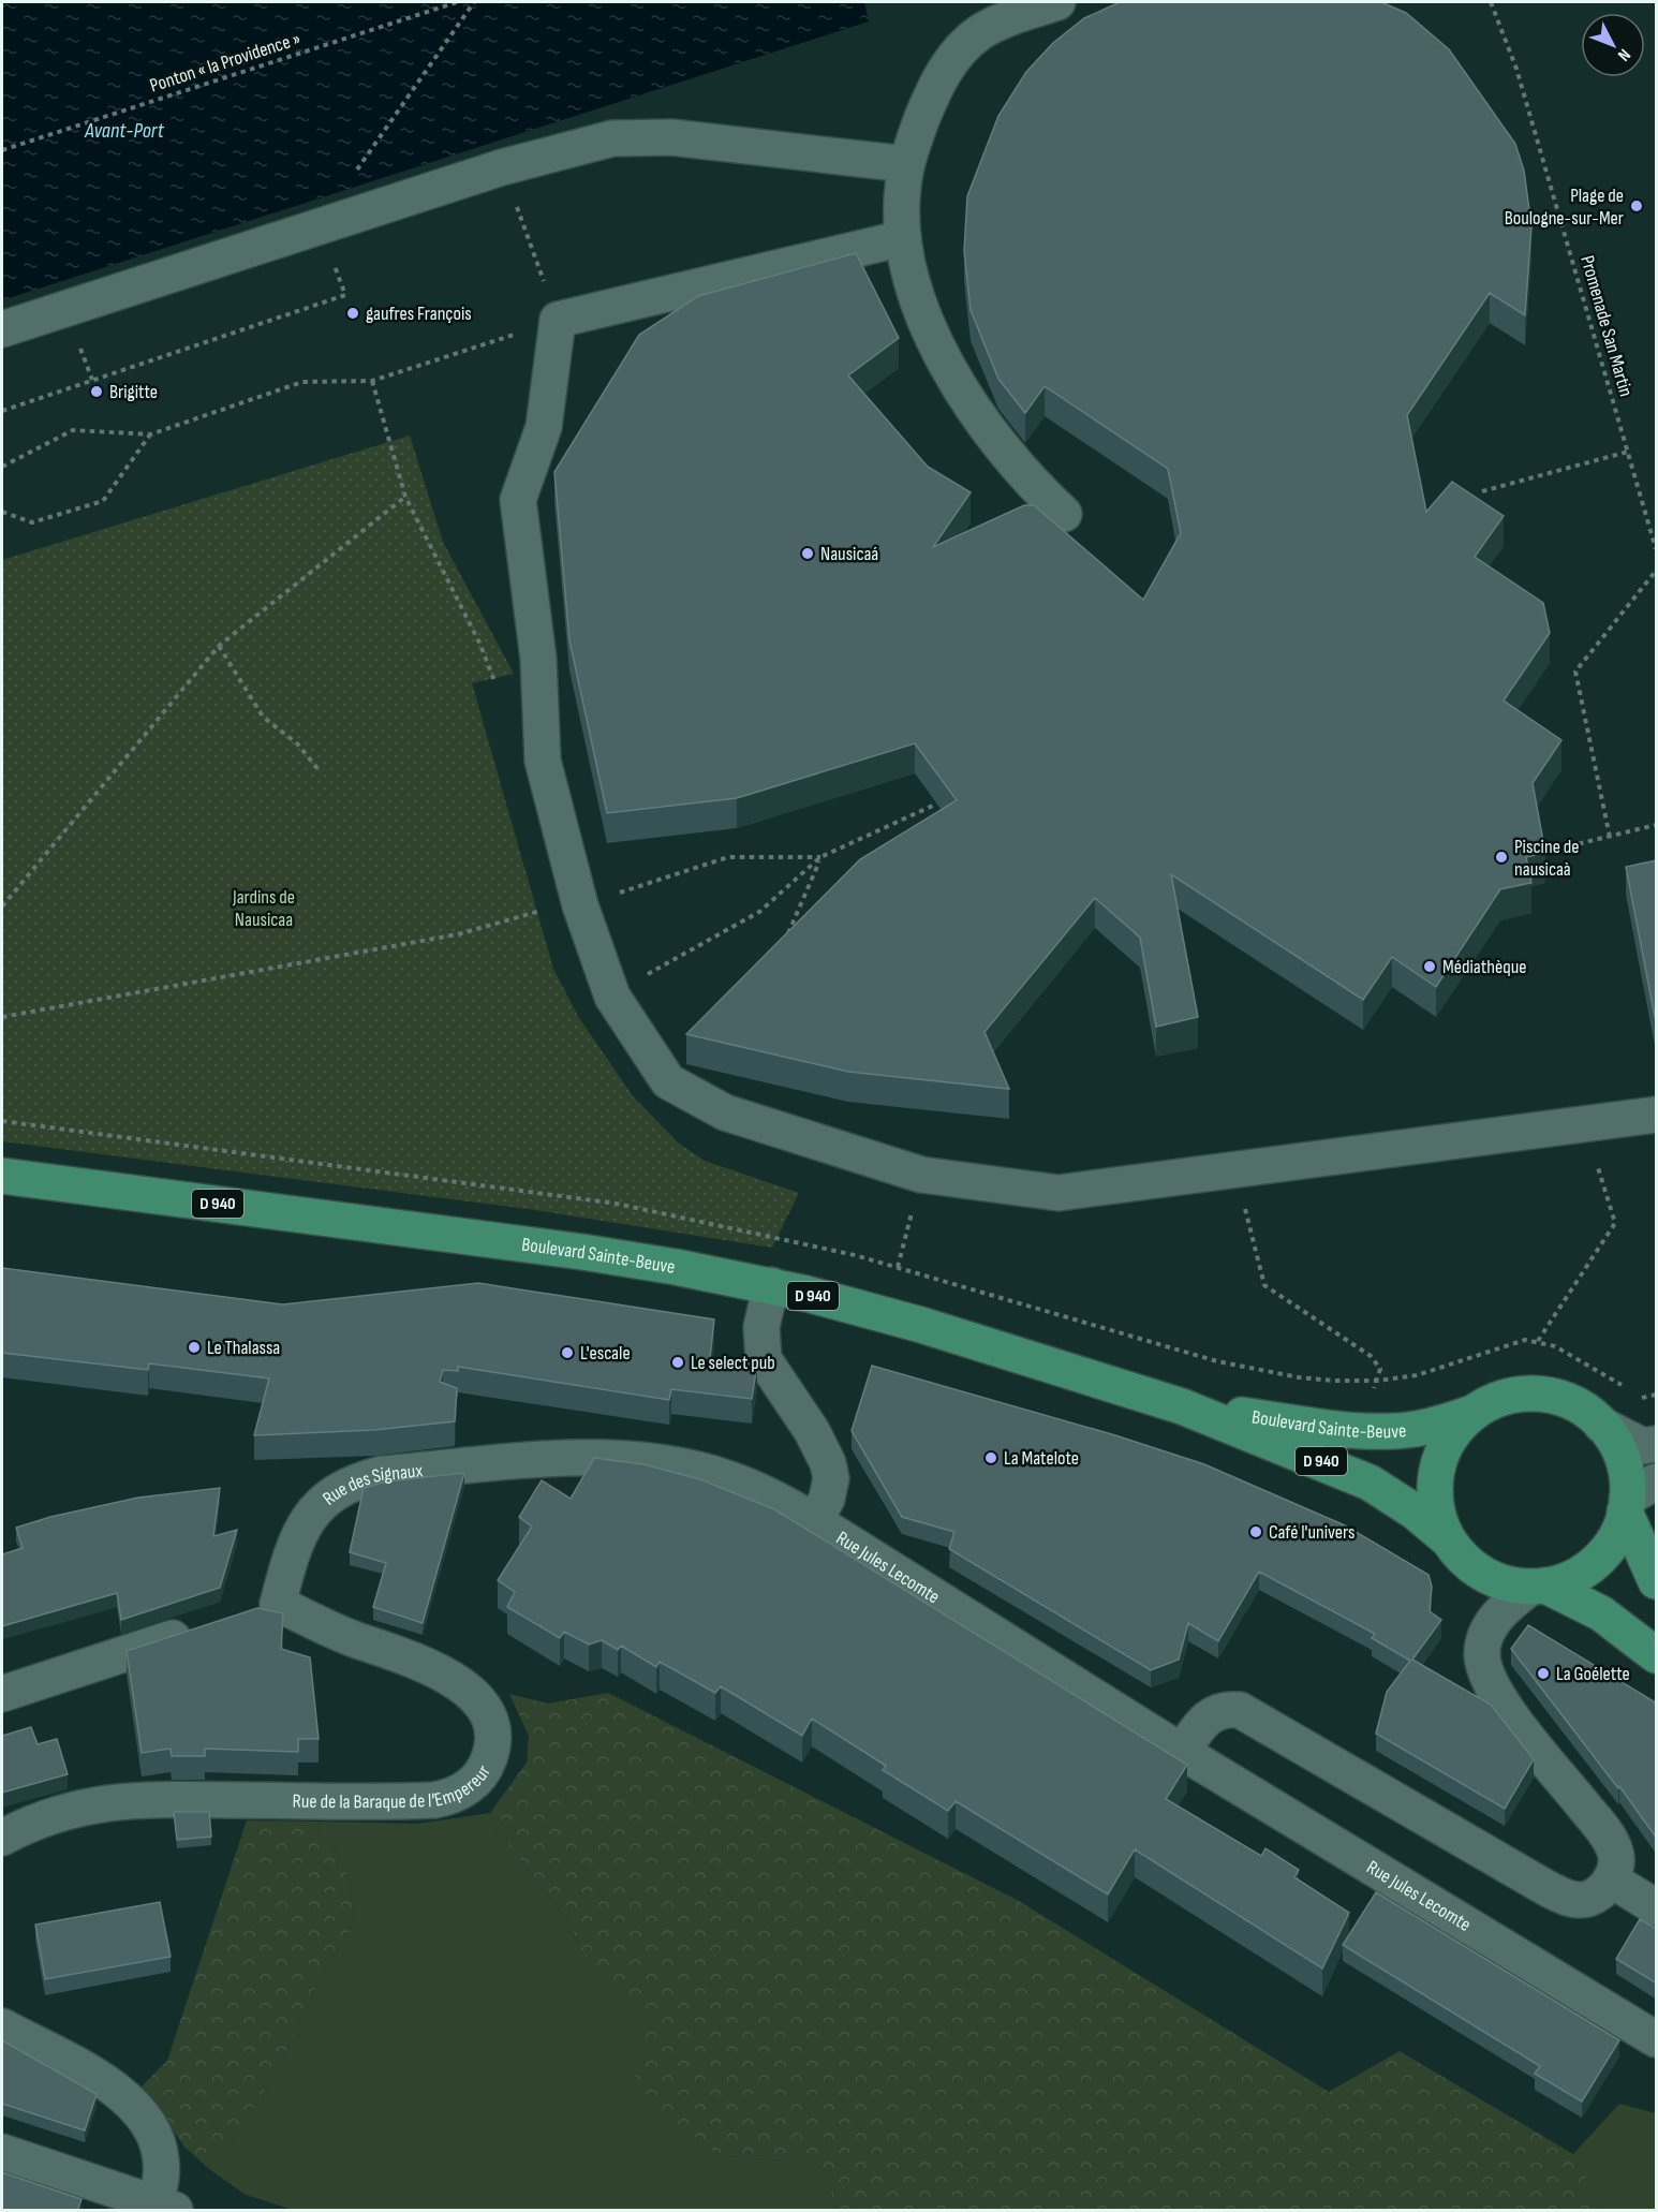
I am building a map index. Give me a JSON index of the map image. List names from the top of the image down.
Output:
{
  "streets": {
    "main road": ["D 940", "Boulevard Sainte-Beuve"],
    "street": ["Rue des Signaux", "Rue Jules Lecomte", "Rue de la Baraque de l'Empereur"],
    "path": ["Ponton « la Providence »", "Promenade San Martin"]
  },
  "crossings": [
    ["Boulevard Sainte-Beuve", "Rue Jules Lecomte"],
    ["Rue des Signaux", "Rue Jules Lecomte"],
    ["Rue des Signaux", "Rue de la Baraque de l'Empereur"]
  ],
  "water": ["Avant-Port"],
  "parks": ["Jardins de Nausicaa"],
  "places": [
    "Plage de Boulogne-sur-Mer",
    "gaufres François",
    "Brigitte",
    "Nausicaá",
    "Piscine de nausicaà",
    "Médiathèque",
    "Le Thalassa",
    "L'escale",
    "Le select pub",
    "La Matelote",
    "Café l'univers",
    "La Goélette"
  ],
  "north": "bottom right"
}
